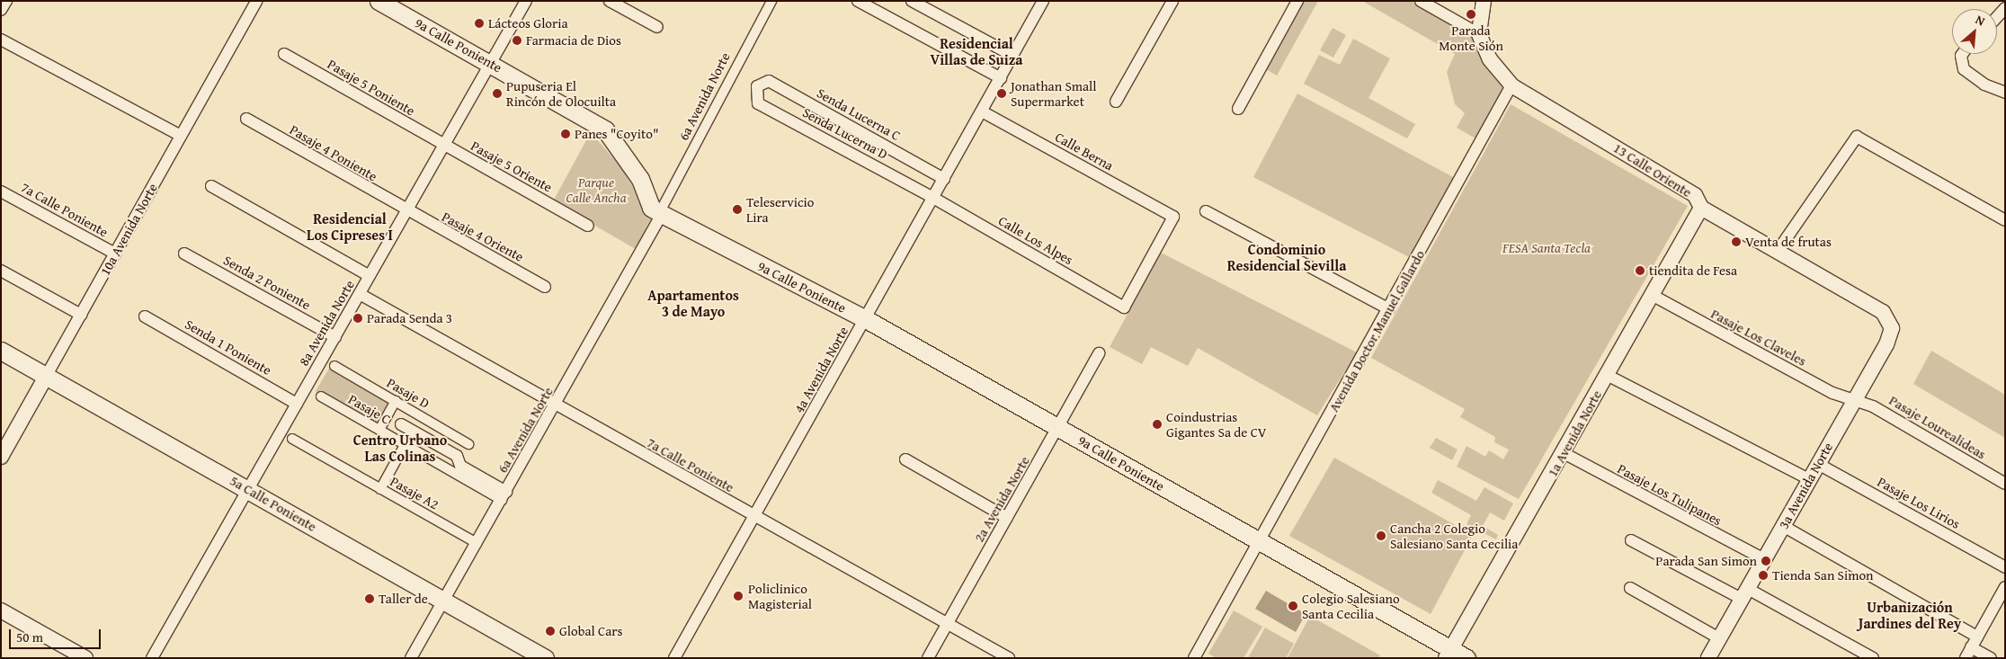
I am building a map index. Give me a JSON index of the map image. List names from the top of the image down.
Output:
{
  "streets": {
    "main road": ["9a Calle Poniente", "5a Calle Poniente"],
    "street": [
      "Pasaje 5 Poniente",
      "6a Avenida Norte",
      "Senda Lucerna C",
      "Senda Lucerna D",
      "Calle Berna",
      "Pasaje 4 Poniente",
      "Pasaje 5 Oriente",
      "13 Calle Oriente",
      "7a Calle Poniente",
      "10a Avenida Norte",
      "Pasaje 4 Oriente",
      "Calle Los Alpes",
      "Senda 2 Poniente",
      "8a Avenida Norte",
      "Avenida Doctor Manuel Gallardo",
      "Pasaje Los Claveles",
      "Senda 1 Poniente",
      "4a Avenida Norte",
      "Pasaje D",
      "Pasaje C",
      "Pasaje Lourealideas",
      "1a Avenida Norte",
      "3a Avenida Norte",
      "Pasaje A2",
      "Pasaje Los Tulipanes",
      "2a Avenida Norte",
      "Pasaje Los Lirios"
    ]
  },
  "crossings": [
    ["9a Calle Poniente", "6a Avenida Norte"],
    ["9a Calle Poniente", "8a Avenida Norte"],
    ["9a Calle Poniente", "Avenida Doctor Manuel Gallardo"],
    ["9a Calle Poniente", "4a Avenida Norte"],
    ["9a Calle Poniente", "1a Avenida Norte"],
    ["9a Calle Poniente", "2a Avenida Norte"],
    ["Pasaje 5 Poniente", "Pasaje 5 Oriente"],
    ["Pasaje 5 Poniente", "8a Avenida Norte"],
    ["6a Avenida Norte", "7a Calle Poniente"],
    ["6a Avenida Norte", "Pasaje C"],
    ["6a Avenida Norte", "Pasaje A2"],
    ["6a Avenida Norte", "5a Calle Poniente"],
    ["Senda Lucerna C", "Senda Lucerna D"],
    ["Senda Lucerna C", "4a Avenida Norte"],
    ["Senda Lucerna D", "Calle Los Alpes"],
    ["Senda Lucerna D", "4a Avenida Norte"],
    ["Calle Berna", "Calle Los Alpes"],
    ["Calle Berna", "4a Avenida Norte"],
    ["Pasaje 4 Poniente", "Pasaje 4 Oriente"],
    ["Pasaje 4 Poniente", "8a Avenida Norte"],
    ["Pasaje 5 Oriente", "8a Avenida Norte"],
    ["13 Calle Oriente", "Avenida Doctor Manuel Gallardo"],
    ["13 Calle Oriente", "1a Avenida Norte"],
    ["13 Calle Oriente", "3a Avenida Norte"],
    ["7a Calle Poniente", "10a Avenida Norte"],
    ["7a Calle Poniente", "8a Avenida Norte"],
    ["7a Calle Poniente", "4a Avenida Norte"],
    ["7a Calle Poniente", "2a Avenida Norte"],
    ["10a Avenida Norte", "5a Calle Poniente"],
    ["Pasaje 4 Oriente", "8a Avenida Norte"],
    ["Calle Los Alpes", "4a Avenida Norte"],
    ["Senda 2 Poniente", "8a Avenida Norte"],
    ["8a Avenida Norte", "Senda 1 Poniente"],
    ["8a Avenida Norte", "5a Calle Poniente"],
    ["Pasaje Los Claveles", "Pasaje Lourealideas"],
    ["Pasaje Los Claveles", "1a Avenida Norte"],
    ["Pasaje Los Claveles", "3a Avenida Norte"],
    ["Pasaje Lourealideas", "3a Avenida Norte"],
    ["1a Avenida Norte", "Pasaje Los Tulipanes"],
    ["3a Avenida Norte", "Pasaje Los Tulipanes"],
    ["3a Avenida Norte", "Pasaje Los Lirios"]
  ],
  "districts": [
    "Residencial Villas de Suiza",
    "Residencial Los Cipreses I",
    "Condominio Residencial Sevilla",
    "Apartamentos 3 de Mayo",
    "Centro Urbano Las Colinas",
    "Urbanización Jardines del Rey"
  ],
  "parks": ["Parque Calle Ancha", "FESA Santa Tecla"],
  "places": [
    "Parada Monte Sión",
    "Lácteos Gloria",
    "Farmacia de Dios",
    "Pupuseria El Rincón de Olocuilta",
    "Jonathan Small Supermarket",
    "Panes \"Coyito\"",
    "Teleservicio Lira",
    "Venta de frutas",
    "tiendita de Fesa",
    "Parada Senda 3",
    "Coindustrias Gigantes Sa de CV",
    "Cancha 2 Colegio Salesiano Santa Cecilia",
    "Parada San Simon",
    "Tienda San Simon",
    "Policlinico Magisterial",
    "Taller de",
    "Colegio Salesiano Santa Cecilia",
    "Global Cars"
  ],
  "scale_bar": "50 m",
  "north": "top right"
}
